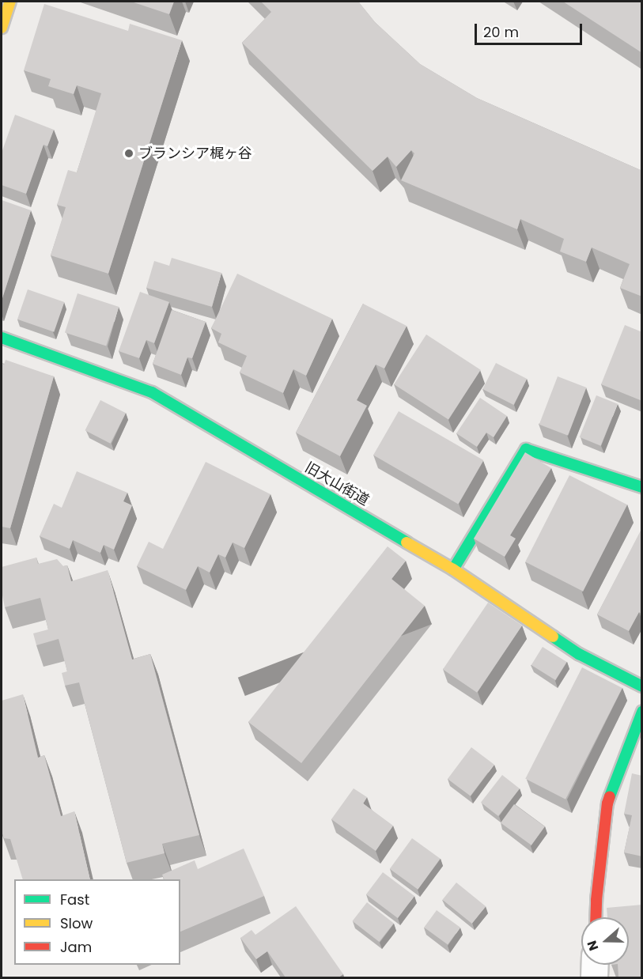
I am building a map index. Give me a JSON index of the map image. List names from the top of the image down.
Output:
{
  "streets": {
    "street": ["旧大山街道"]
  },
  "places": ["ブランシア梶ヶ谷"],
  "legend": ["Fast", "Slow", "Jam"],
  "scale_bar": "20 m",
  "north": "left"
}
